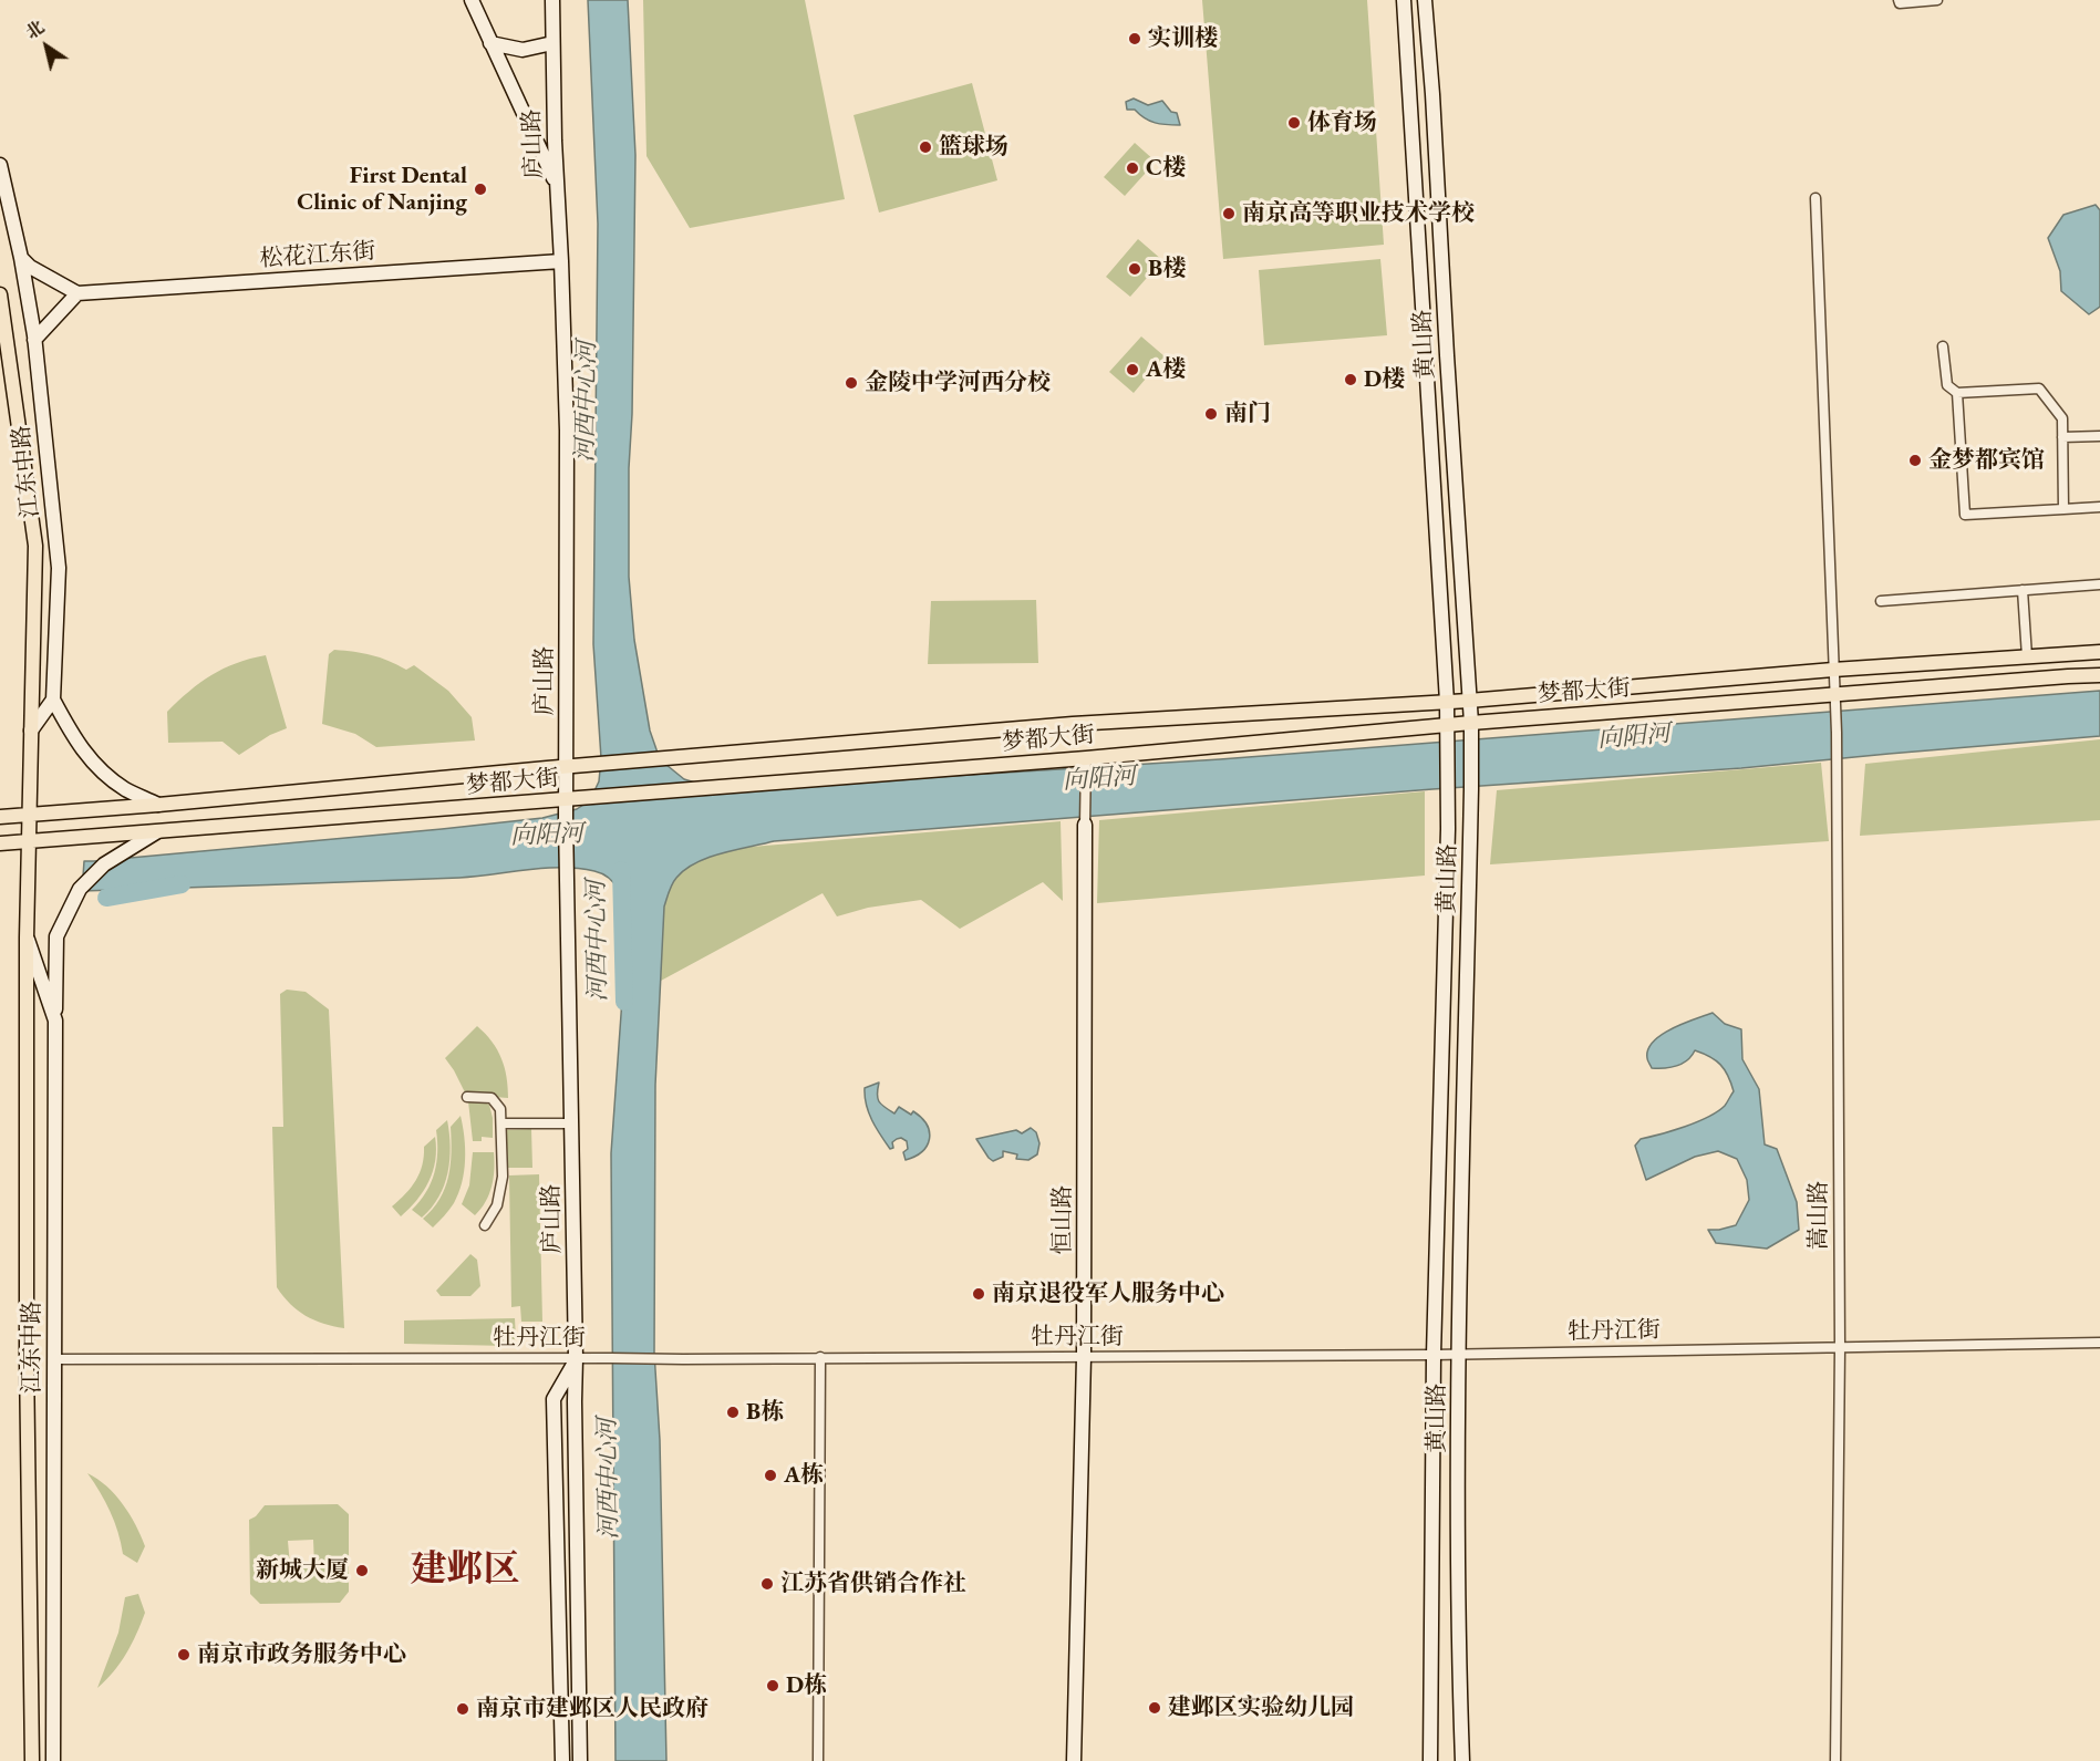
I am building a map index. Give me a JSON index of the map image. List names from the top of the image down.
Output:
{
  "streets": {
    "main road": [
      "庐山路",
      "松花江东街",
      "黄山路",
      "江东中路",
      "梦都大街",
      "恒山路"
    ],
    "street": ["嵩山路", "牡丹江街"]
  },
  "crossings": [
    ["庐山路", "松花江东街"],
    ["庐山路", "梦都大街"],
    ["庐山路", "牡丹江街"],
    ["黄山路", "梦都大街"],
    ["黄山路", "牡丹江街"],
    ["江东中路", "梦都大街"],
    ["江东中路", "牡丹江街"],
    ["梦都大街", "嵩山路"],
    ["梦都大街", "恒山路"],
    ["嵩山路", "牡丹江街"],
    ["恒山路", "牡丹江街"]
  ],
  "districts": ["建邺区"],
  "water": ["河西中心河", "向阳河"],
  "places": [
    "实训楼",
    "体育场",
    "篮球场",
    "C楼",
    "First Dental Clinic of Nanjing",
    "南京高等职业技术学校",
    "B楼",
    "A楼",
    "D楼",
    "金陵中学河西分校",
    "南门",
    "金梦都宾馆",
    "南京退役军人服务中心",
    "B栋",
    "A栋",
    "新城大厦",
    "江苏省供销合作社",
    "南京市政务服务中心",
    "D栋",
    "建邺区实验幼儿园",
    "南京市建邺区人民政府"
  ],
  "north": "top left"
}
